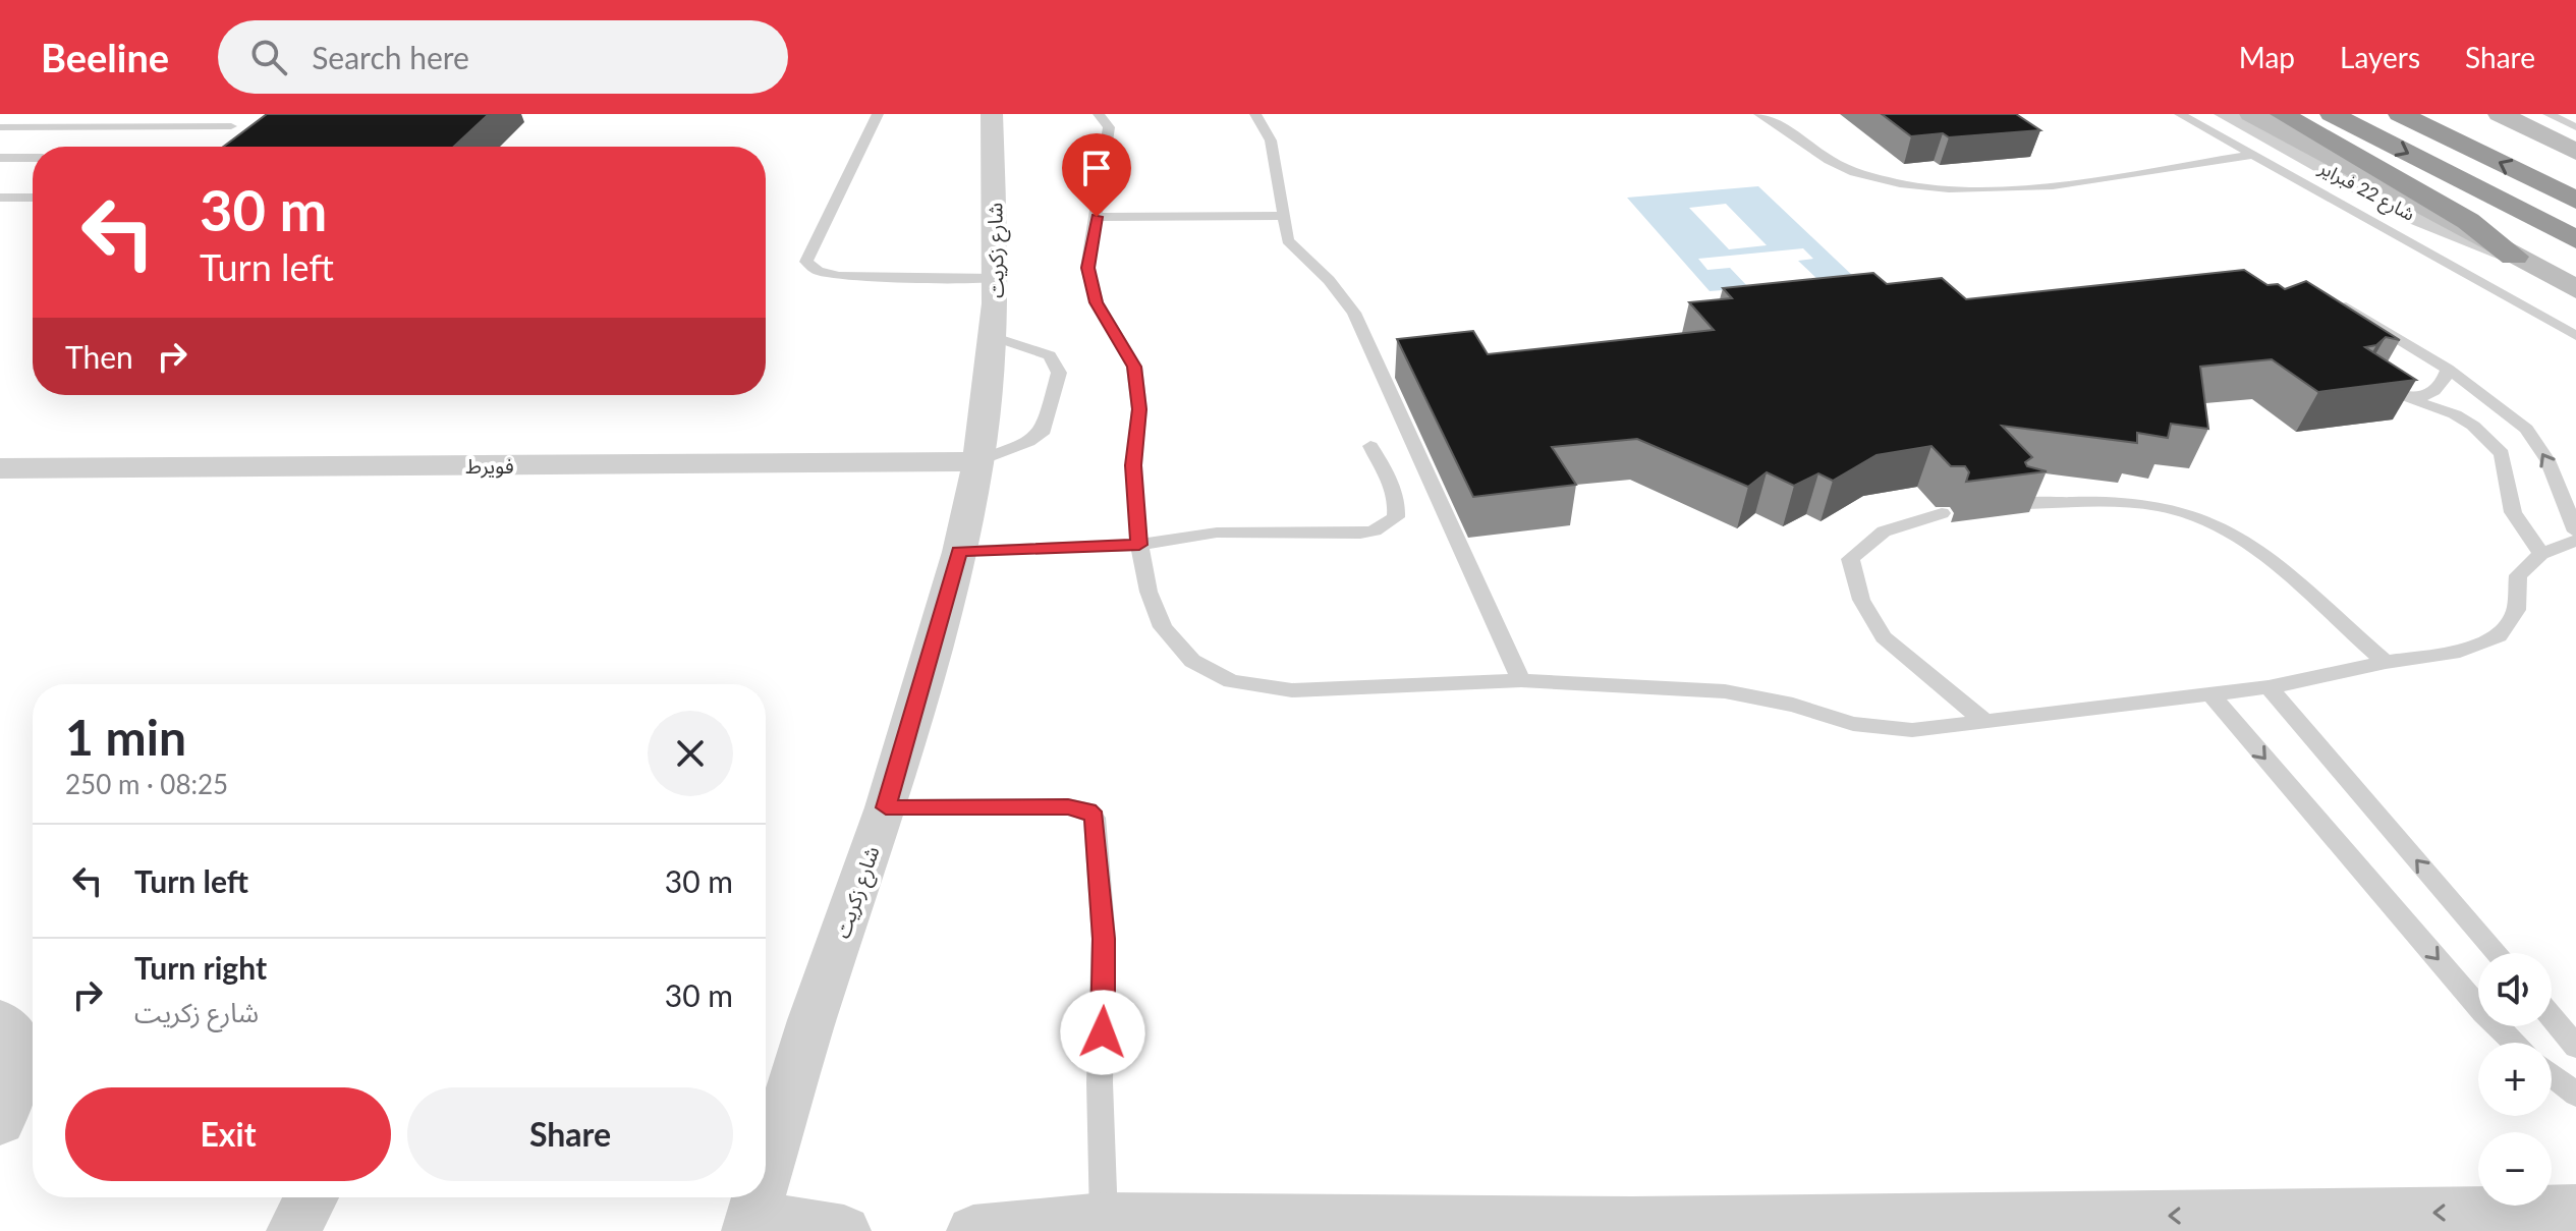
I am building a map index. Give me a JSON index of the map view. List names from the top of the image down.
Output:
{
  "streets": {
    "main road": ["شارع 22 فبراير"],
    "street": ["شارع زكريت", "فويرط"]
  },
  "crossings": [
    ["شارع زكريت", "فويرط"]
  ],
  "page": {
    "header": "Beeline",
    "search": "Search here",
    "nav": ["Map", "Layers", "Share"],
    "turn": ["30 m", "Turn left"],
    "then": "Then",
    "heading": ["1 min", "250 m · 08:25"],
    "list": [
      {
        "name": "Turn left",
        "value": "30 m"
      },
      {
        "name": "Turn right",
        "note": "شارع زكريت",
        "value": "30 m"
      }
    ],
    "map_buttons": ["+", "−"],
    "buttons": ["Exit", "Share"]
  }
}
